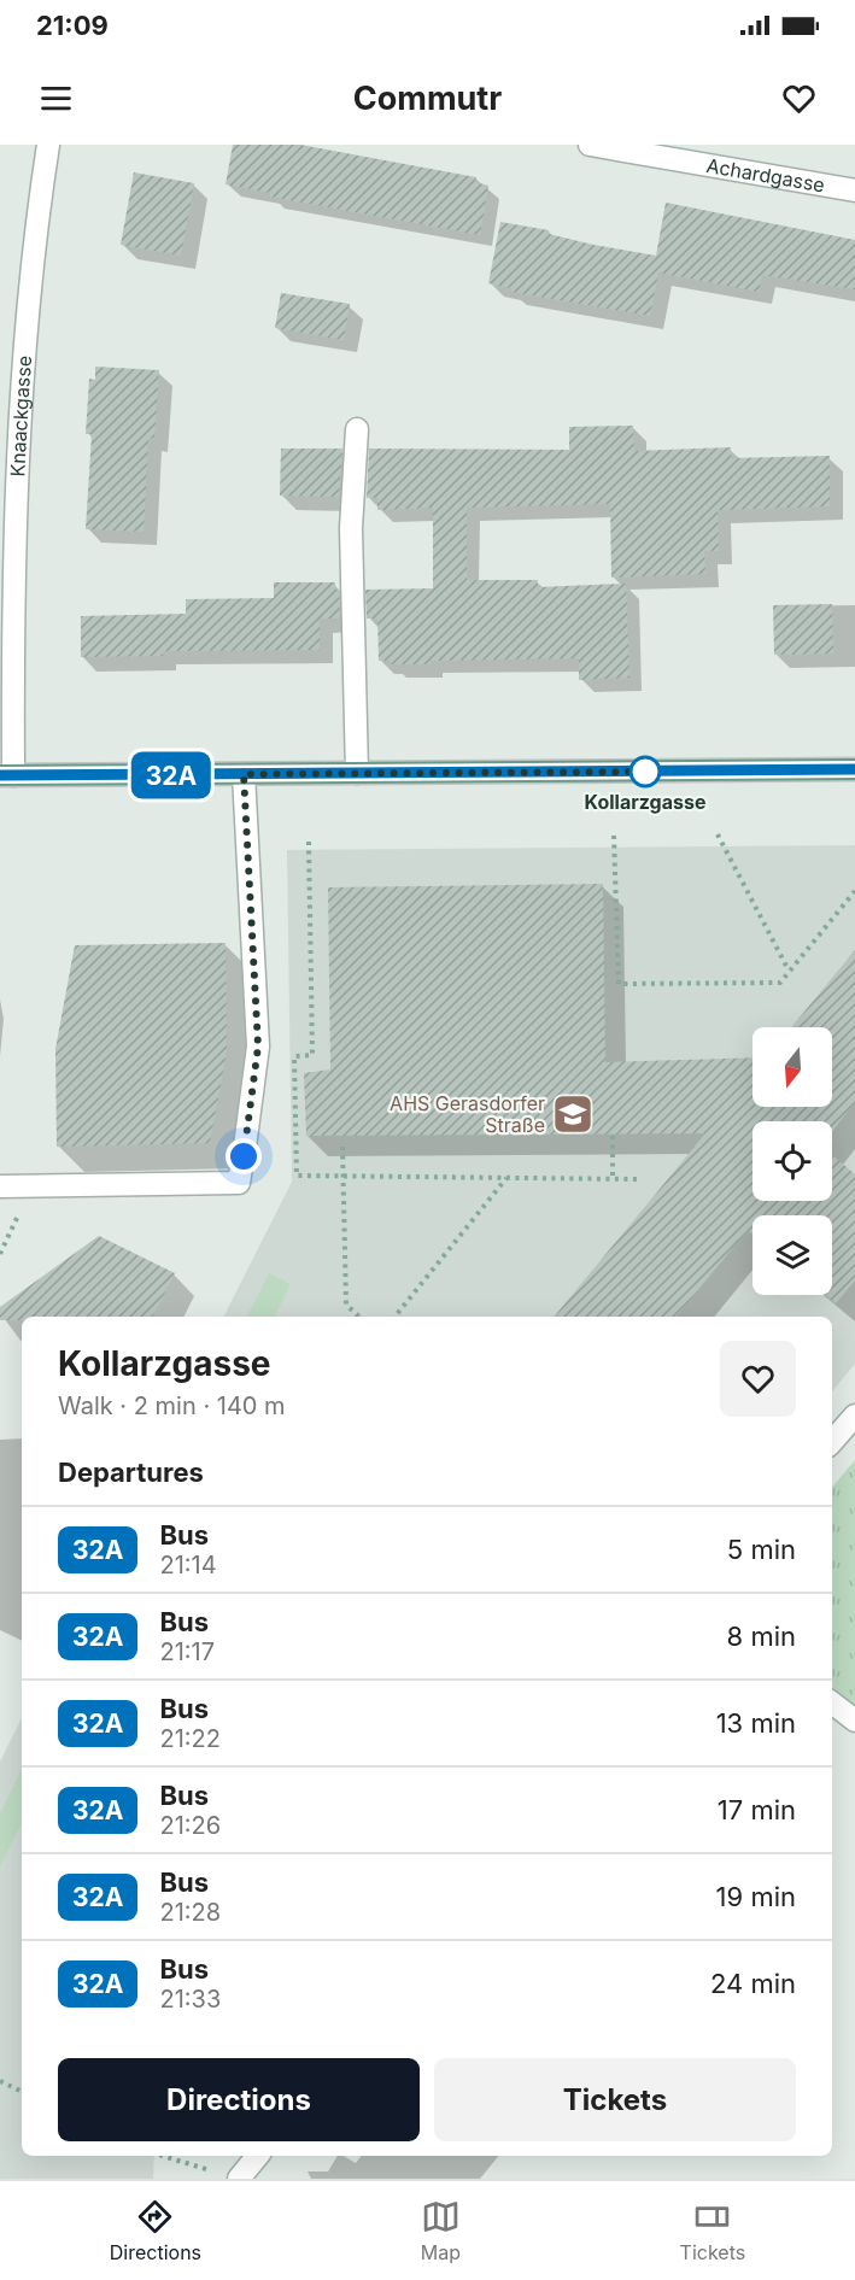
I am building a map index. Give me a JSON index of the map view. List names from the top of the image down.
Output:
{
  "streets": {
    "street": ["Achardgasse", "Knaackgasse"]
  },
  "places": {
    "other": ["Kollarzgasse"],
    "school or university": ["AHS Gerasdorfer Straße"]
  },
  "lines": ["bus line 32A"],
  "north": "bottom",
  "page": {
    "status": "21:09",
    "header": "Commutr",
    "on_map": "32A",
    "heading": [
      ["Kollarzgasse", "Walk · 2 min · 140 m"],
      "Departures"
    ],
    "list": [
      {
        "mark": "32A",
        "name": "Bus",
        "note": "21:14",
        "value": "5 min"
      },
      {
        "mark": "32A",
        "name": "Bus",
        "note": "21:17",
        "value": "8 min"
      },
      {
        "mark": "32A",
        "name": "Bus",
        "note": "21:22",
        "value": "13 min"
      },
      {
        "mark": "32A",
        "name": "Bus",
        "note": "21:26",
        "value": "17 min"
      },
      {
        "mark": "32A",
        "name": "Bus",
        "note": "21:28",
        "value": "19 min"
      },
      {
        "mark": "32A",
        "name": "Bus",
        "note": "21:33",
        "value": "24 min"
      }
    ],
    "buttons": ["Directions", "Tickets"],
    "tabs": ["Directions", "Map", "Tickets"]
  }
}
